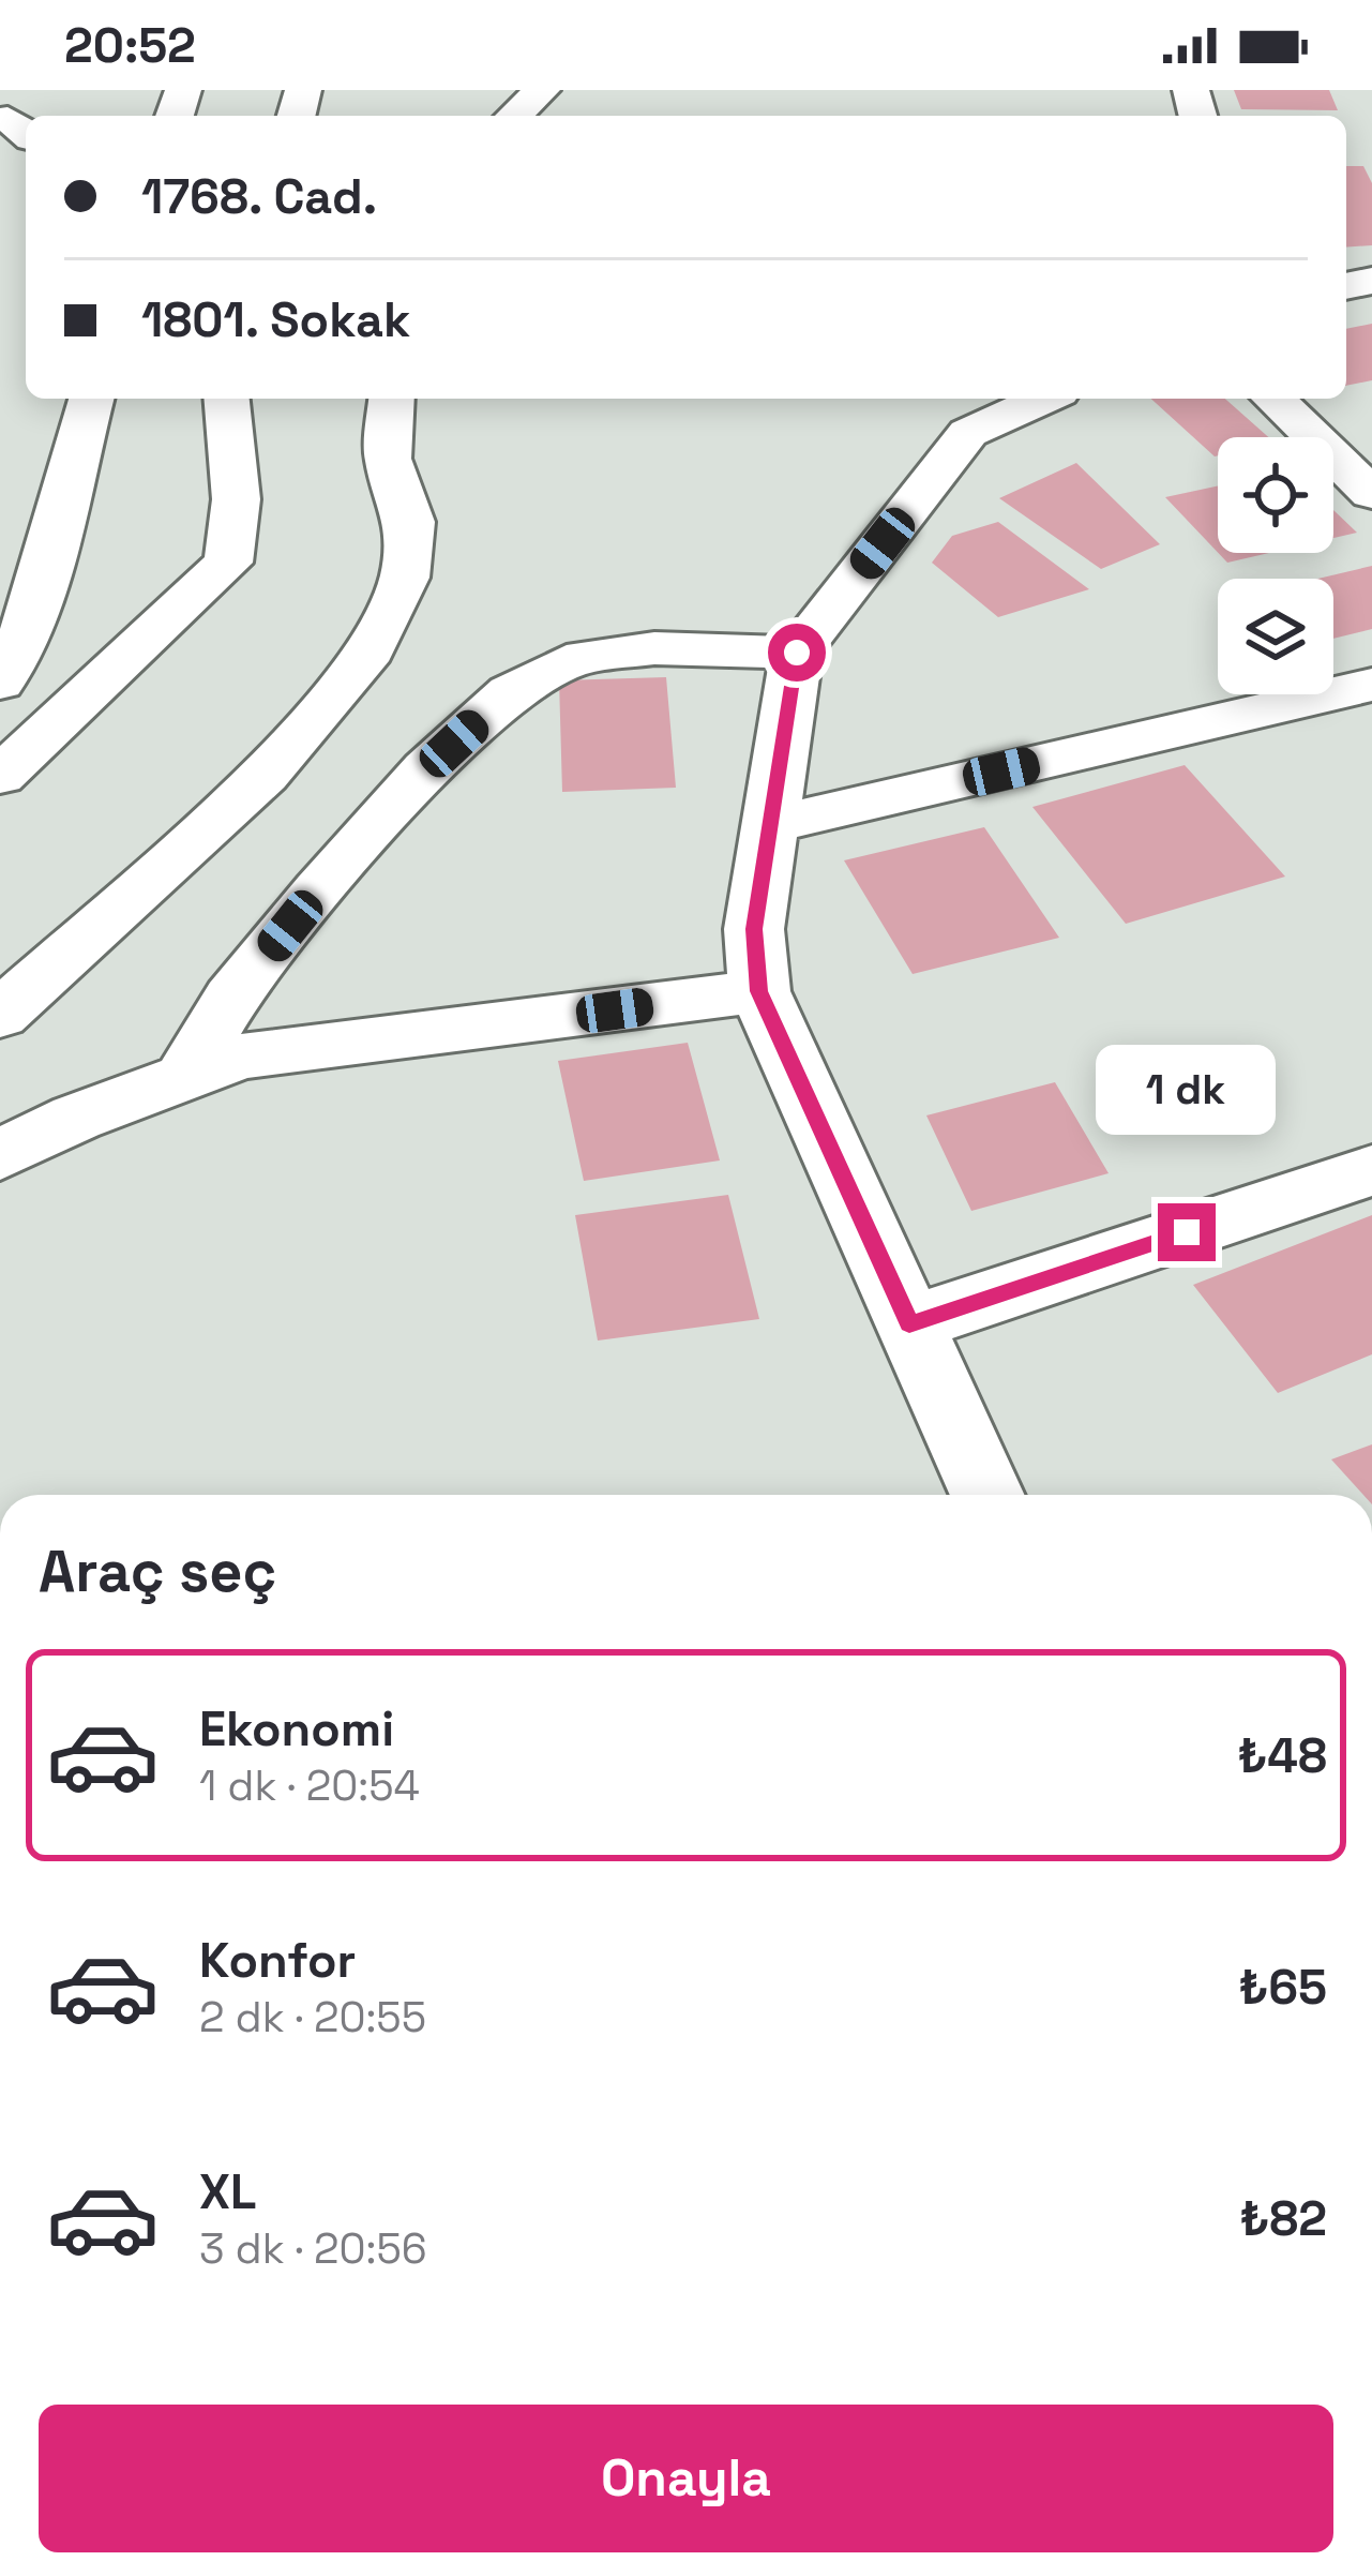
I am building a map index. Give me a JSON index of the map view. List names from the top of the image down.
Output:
{
  "page": {
    "status": "20:52",
    "banner": ["1768. Cad.", "1801. Sokak"],
    "bubble": "1 dk",
    "heading": "Araç seç",
    "list": [
      {
        "name": "Ekonomi",
        "note": "1 dk · 20:54",
        "value": "₺48"
      },
      {
        "name": "Konfor",
        "note": "2 dk · 20:55",
        "value": "₺65"
      },
      {
        "name": "XL",
        "note": "3 dk · 20:56",
        "value": "₺82"
      }
    ],
    "buttons": "Onayla"
  }
}
